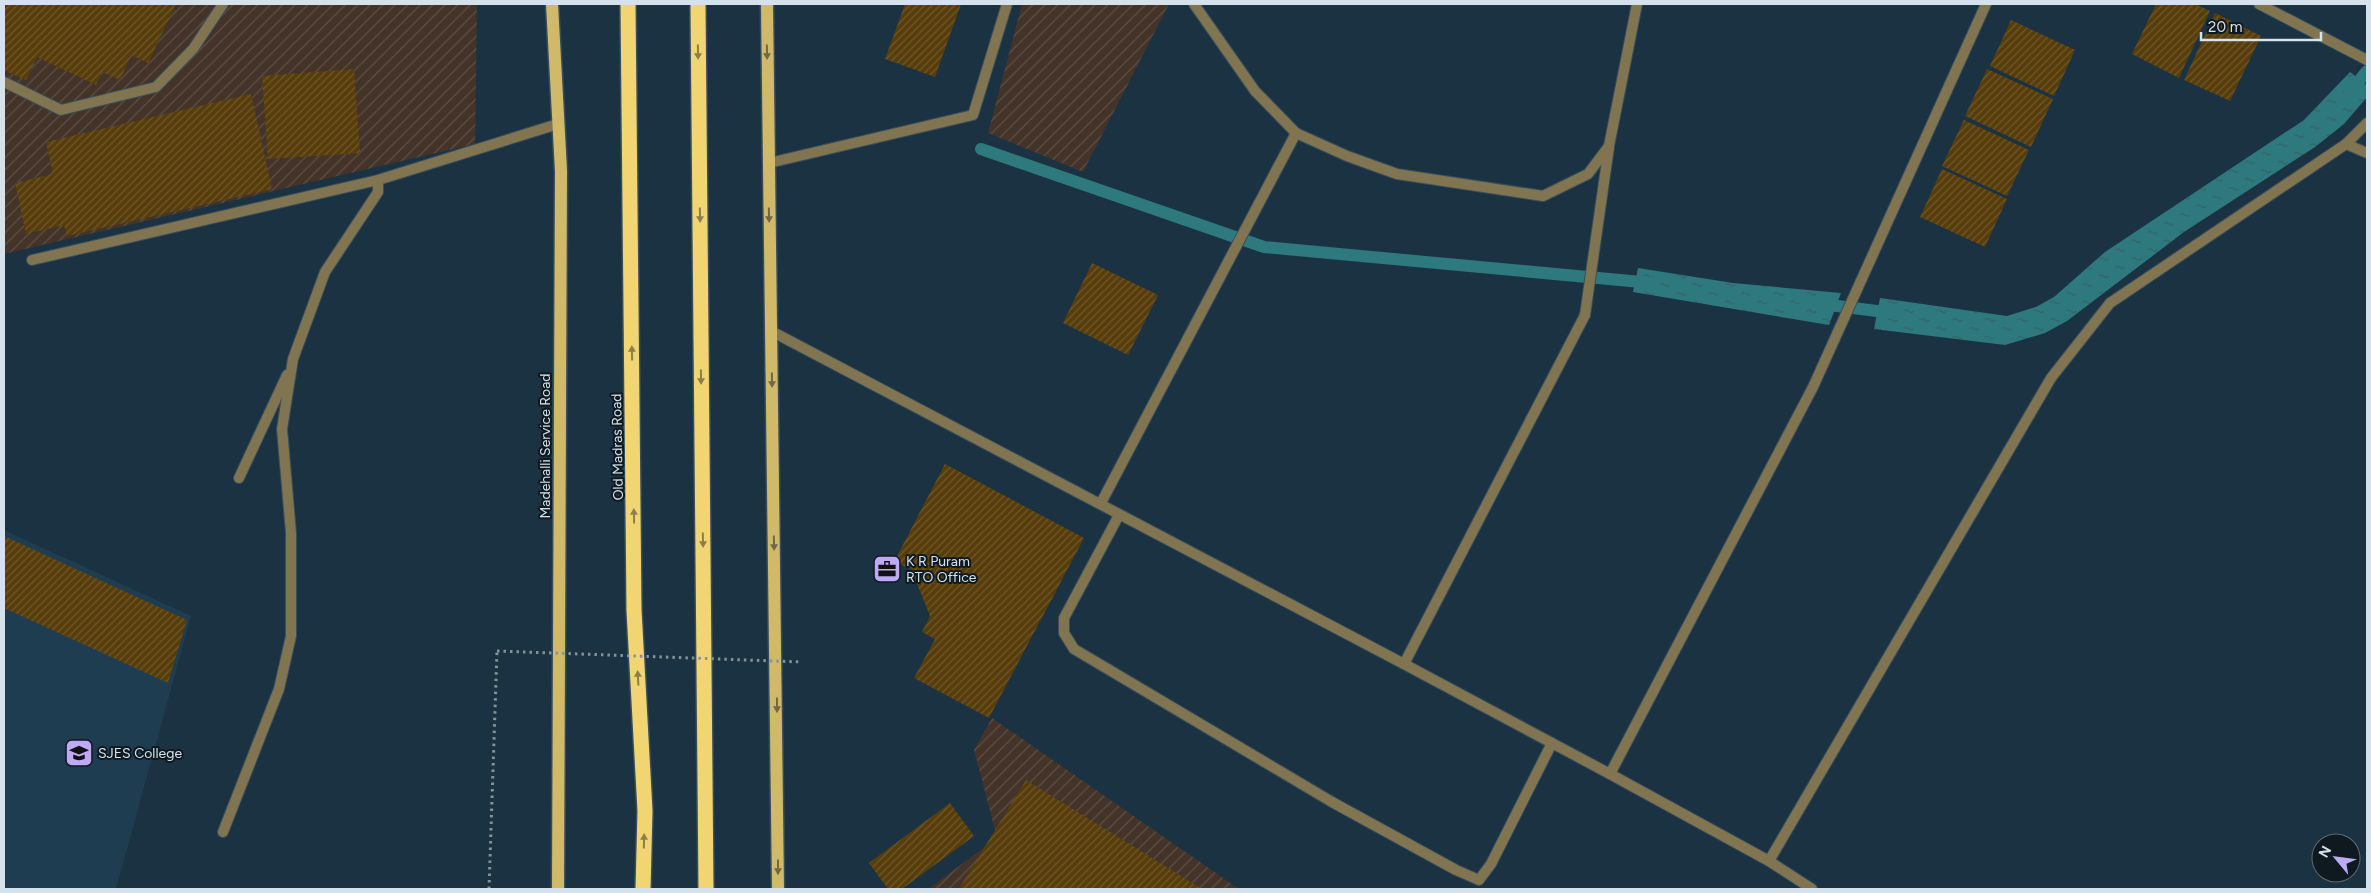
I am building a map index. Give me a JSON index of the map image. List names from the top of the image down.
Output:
{
  "streets": {
    "highway": ["Old Madras Road"],
    "main road": ["Madehalli Service Road"]
  },
  "places": {
    "office": ["K R Puram RTO Office"],
    "school or university": ["SJES College"]
  },
  "scale_bar": "20 m",
  "north": "top left"
}
